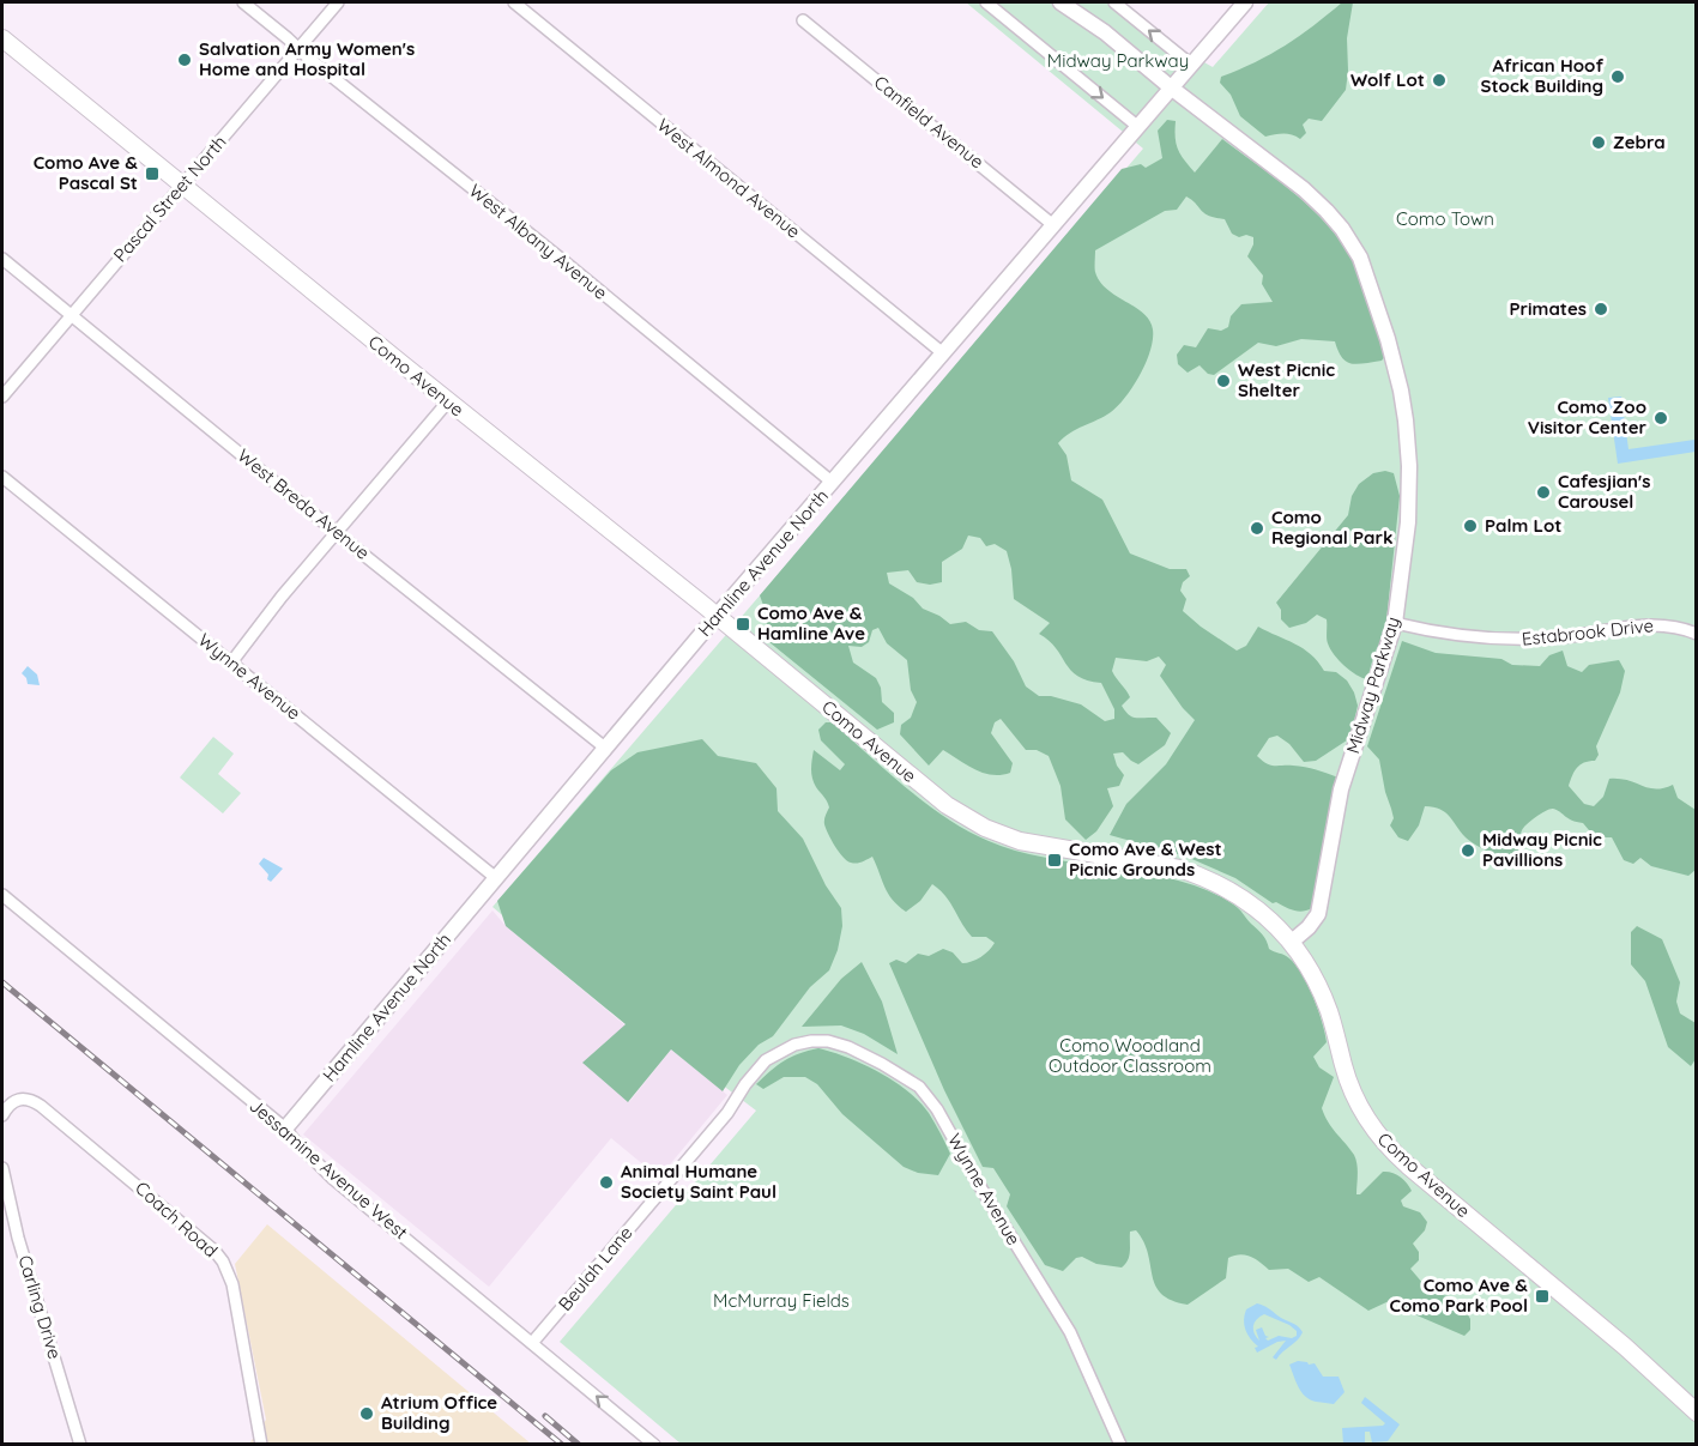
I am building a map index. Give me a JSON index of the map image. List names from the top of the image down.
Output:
{
  "streets": {
    "main road": ["Como Avenue"],
    "street": [
      "Canfield Avenue",
      "West Almond Avenue",
      "Pascal Street North",
      "West Albany Avenue",
      "West Breda Avenue",
      "Hamline Avenue North",
      "Estabrook Drive",
      "Wynne Avenue",
      "Midway Parkway",
      "Jessamine Avenue West",
      "Coach Road",
      "Beulah Lane",
      "Carling Drive"
    ]
  },
  "crossings": [
    ["Canfield Avenue", "Hamline Avenue North"],
    ["West Almond Avenue", "Hamline Avenue North"],
    ["Pascal Street North", "West Albany Avenue"],
    ["Pascal Street North", "Como Avenue"],
    ["Pascal Street North", "West Breda Avenue"],
    ["West Albany Avenue", "Hamline Avenue North"],
    ["Como Avenue", "Hamline Avenue North"],
    ["Como Avenue", "Midway Parkway"],
    ["West Breda Avenue", "Hamline Avenue North"],
    ["Hamline Avenue North", "Wynne Avenue"],
    ["Hamline Avenue North", "Midway Parkway"],
    ["Hamline Avenue North", "Jessamine Avenue West"],
    ["Estabrook Drive", "Midway Parkway"],
    ["Wynne Avenue", "Beulah Lane"],
    ["Jessamine Avenue West", "Beulah Lane"]
  ],
  "parks": [
    "Midway Parkway",
    "Como Town",
    "Como Woodland Outdoor Classroom",
    "McMurray Fields"
  ],
  "places": {
    "other": [
      "Salvation Army Women's Home and Hospital",
      "African Hoof Stock Building",
      "Wolf Lot",
      "Zebra",
      "Primates",
      "West Picnic Shelter",
      "Como Zoo Visitor Center",
      "Cafesjian's Carousel",
      "Palm Lot",
      "Como Regional Park",
      "Midway Picnic Pavillions",
      "Animal Humane Society Saint Paul",
      "Atrium Office Building"
    ],
    "transit": [
      "Como Ave & Pascal St",
      "Como Ave & Hamline Ave",
      "Como Ave & West Picnic Grounds",
      "Como Ave & Como Park Pool"
    ]
  }
}
